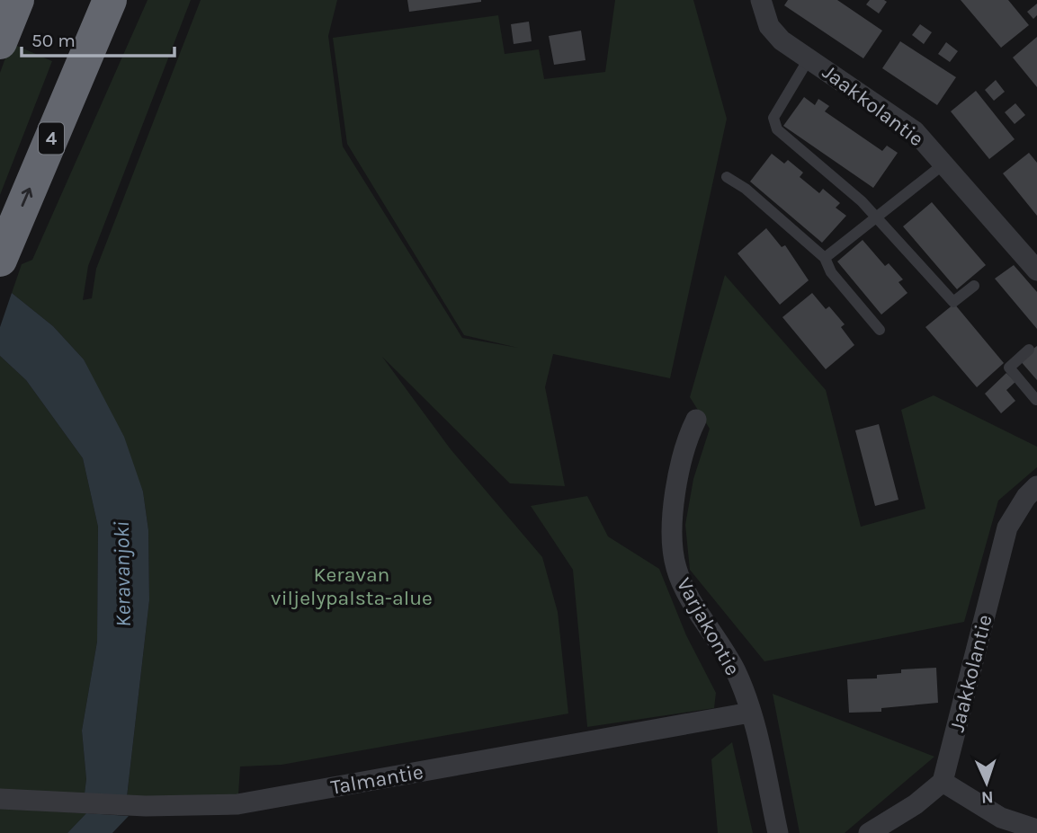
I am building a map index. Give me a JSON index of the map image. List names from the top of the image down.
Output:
{
  "streets": {
    "highway": ["4"],
    "street": ["Jaakkolantie", "Varjakontie", "Talmantie"]
  },
  "crossings": [
    ["Varjakontie", "Talmantie"]
  ],
  "water": ["Keravanjoki"],
  "parks": ["Keravan viljelypalsta-alue"],
  "scale_bar": "50 m",
  "north": "bottom"
}
